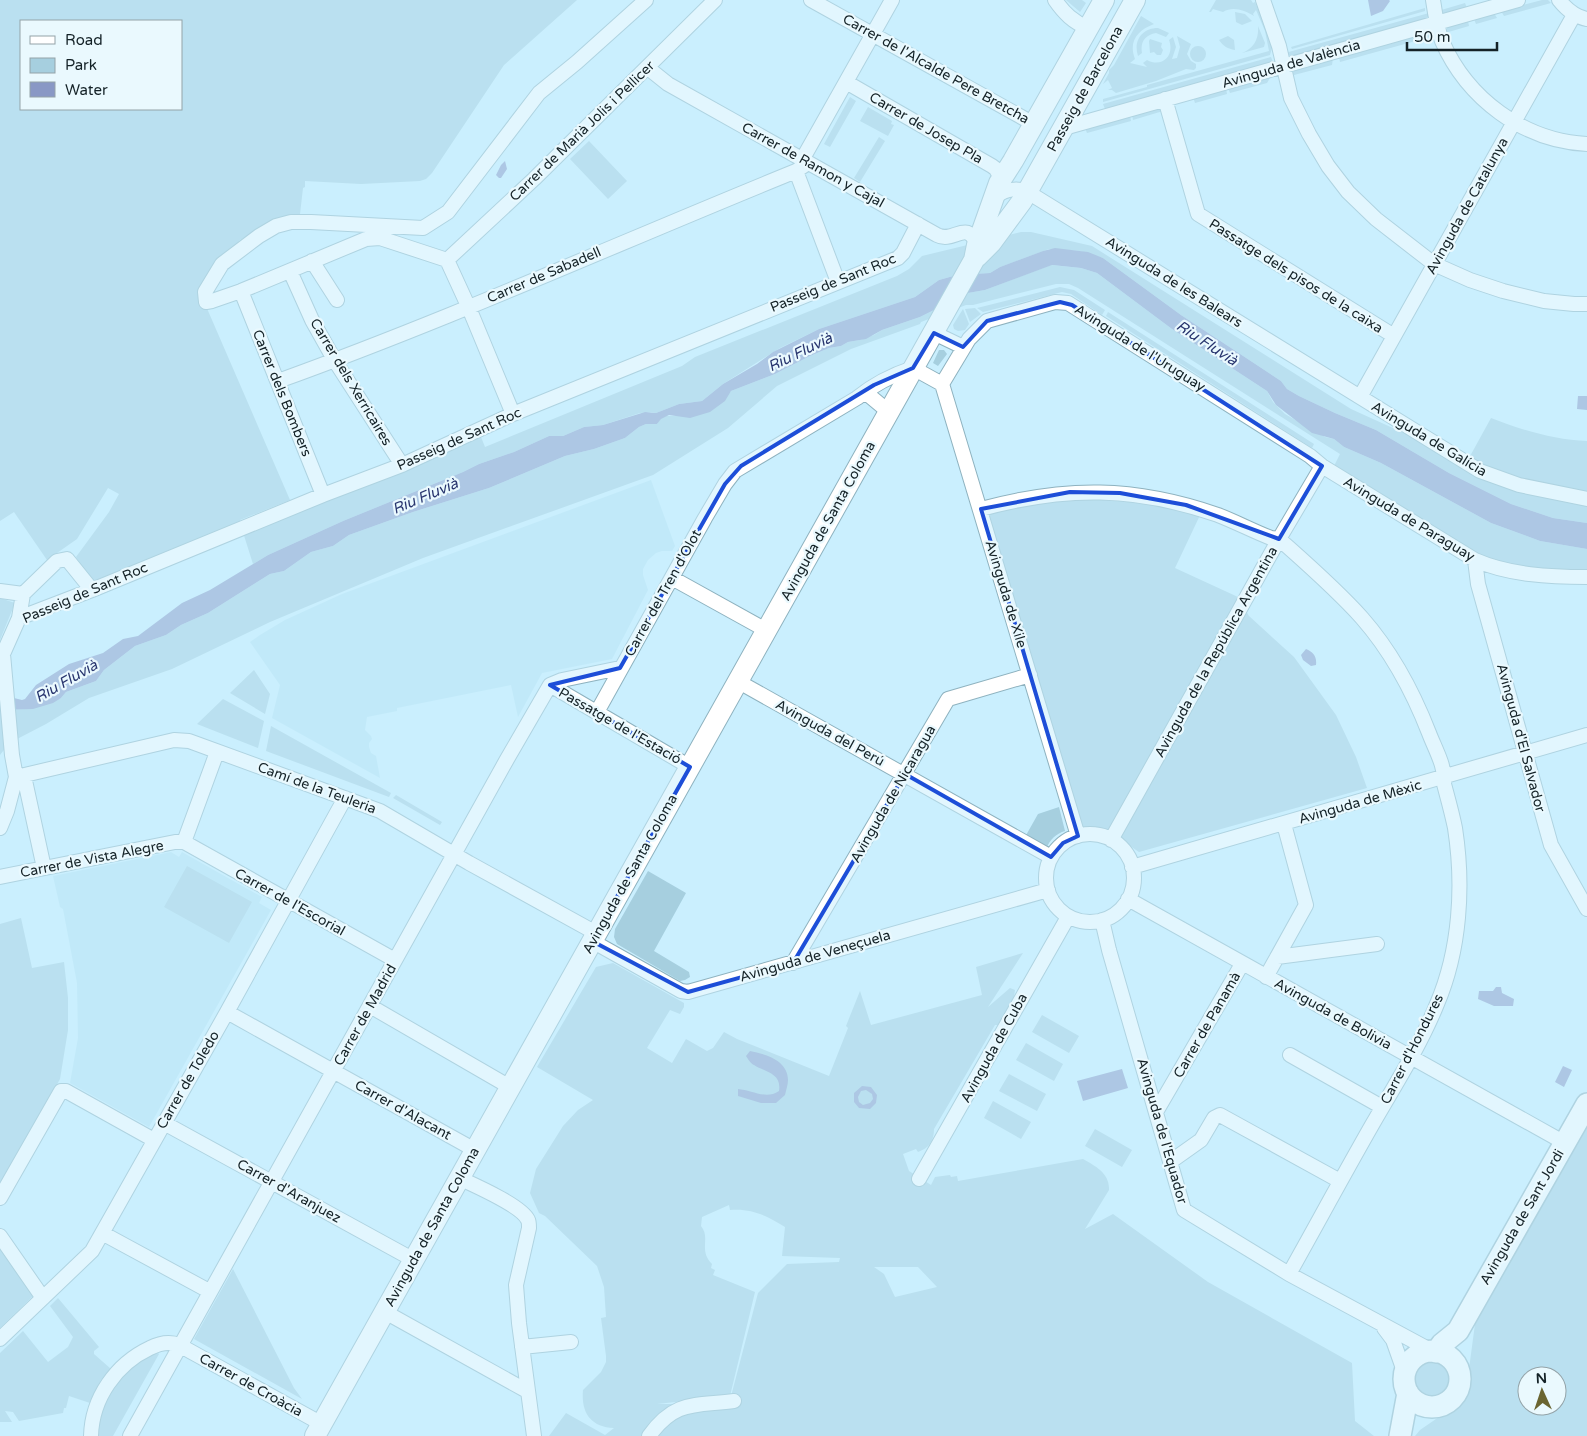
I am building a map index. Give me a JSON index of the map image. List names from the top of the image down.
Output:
{
  "streets": {
    "main road": ["Passeig de Barcelona", "Avinguda de Santa Coloma", "Avinguda de Sant Jordi"],
    "street": [
      "Avinguda de València",
      "Carrer de l'Alcalde Pere Bretcha",
      "Carrer de Josep Pla",
      "Carrer de Marià Jolis i Pellicer",
      "Carrer de Ramon y Cajal",
      "Avinguda de Catalunya",
      "Carrer de Sabadell",
      "Passatge dels pisos de la caixa",
      "Avinguda de les Balears",
      "Passeig de Sant Roc",
      "Avinguda de l'Uruguay",
      "Carrer dels Xerricaires",
      "Carrer dels Bombers",
      "Avinguda de Galícia",
      "Avinguda de Paraguay",
      "Carrer del Tren d'Olot",
      "Avinguda de Xile",
      "Avinguda de la República Argentina",
      "Passatge de l'Estació",
      "Avinguda del Perú",
      "Avinguda d'El Salvador",
      "Camí de la Teuleria",
      "Avinguda de Nicaragua",
      "Avinguda de Mèxic",
      "Carrer de Vista Alegre",
      "Carrer de l'Escorial",
      "Avinguda de Veneçuela",
      "Avinguda de Bolivia",
      "Carrer de Madrid",
      "Carrer de Panamà",
      "Avinguda de Cuba",
      "Carrer d'Hondures",
      "Carrer de Toledo",
      "Carrer d'Alacant",
      "Avinguda de l'Equador",
      "Carrer d'Aranjuez",
      "Carrer de Croàcia"
    ]
  },
  "crossings": [
    ["Avinguda de València", "Passeig de Barcelona"],
    ["Avinguda de València", "Passatge dels pisos de la caixa"],
    ["Carrer de l'Alcalde Pere Bretcha", "Passeig de Barcelona"],
    ["Passeig de Barcelona", "Carrer de Josep Pla"],
    ["Passeig de Barcelona", "Carrer de Ramon y Cajal"],
    ["Passeig de Barcelona", "Avinguda de les Balears"],
    ["Passeig de Barcelona", "Avinguda de Santa Coloma"],
    ["Carrer de Marià Jolis i Pellicer", "Carrer de Ramon y Cajal"],
    ["Carrer de Ramon y Cajal", "Carrer de Sabadell"],
    ["Carrer de Ramon y Cajal", "Passeig de Sant Roc"],
    ["Carrer de Ramon y Cajal", "Avinguda de Santa Coloma"],
    ["Avinguda de Catalunya", "Passatge dels pisos de la caixa"],
    ["Avinguda de Catalunya", "Avinguda de les Balears"],
    ["Avinguda de Catalunya", "Avinguda de Galícia"],
    ["Carrer de Sabadell", "Carrer dels Xerricaires"],
    ["Carrer de Sabadell", "Carrer dels Bombers"],
    ["Avinguda de les Balears", "Avinguda de Galícia"],
    ["Passeig de Sant Roc", "Carrer dels Xerricaires"],
    ["Passeig de Sant Roc", "Carrer dels Bombers"],
    ["Passeig de Sant Roc", "Camí de la Teuleria"],
    ["Avinguda de l'Uruguay", "Avinguda de Paraguay"],
    ["Avinguda de l'Uruguay", "Avinguda de Xile"],
    ["Avinguda de l'Uruguay", "Avinguda de la República Argentina"],
    ["Avinguda de Paraguay", "Avinguda de la República Argentina"],
    ["Avinguda de Paraguay", "Avinguda d'El Salvador"],
    ["Avinguda de Santa Coloma", "Carrer del Tren d'Olot"],
    ["Avinguda de Santa Coloma", "Passatge de l'Estació"],
    ["Avinguda de Santa Coloma", "Avinguda del Perú"],
    ["Avinguda de Santa Coloma", "Camí de la Teuleria"],
    ["Avinguda de Santa Coloma", "Avinguda de Veneçuela"],
    ["Avinguda de Santa Coloma", "Carrer d'Alacant"],
    ["Avinguda de Santa Coloma", "Carrer d'Aranjuez"],
    ["Avinguda de Santa Coloma", "Carrer de Croàcia"],
    ["Carrer del Tren d'Olot", "Passatge de l'Estació"],
    ["Carrer del Tren d'Olot", "Carrer de Madrid"],
    ["Avinguda de Xile", "Avinguda de la República Argentina"],
    ["Avinguda de Xile", "Avinguda del Perú"],
    ["Avinguda de Xile", "Avinguda de Nicaragua"],
    ["Avinguda de Xile", "Avinguda de Mèxic"],
    ["Avinguda de Xile", "Avinguda de Veneçuela"],
    ["Avinguda de Xile", "Avinguda de Bolivia"],
    ["Avinguda de Xile", "Avinguda de Cuba"],
    ["Avinguda de Xile", "Carrer d'Hondures"],
    ["Avinguda de Xile", "Avinguda de l'Equador"],
    ["Avinguda de la República Argentina", "Avinguda del Perú"],
    ["Avinguda de la República Argentina", "Avinguda de Mèxic"],
    ["Avinguda de la República Argentina", "Avinguda de Veneçuela"],
    ["Avinguda de la República Argentina", "Avinguda de Bolivia"],
    ["Avinguda de la República Argentina", "Avinguda de Cuba"],
    ["Avinguda de la República Argentina", "Carrer d'Hondures"],
    ["Avinguda de la República Argentina", "Avinguda de l'Equador"],
    ["Passatge de l'Estació", "Carrer de Madrid"],
    ["Avinguda del Perú", "Avinguda de Nicaragua"],
    ["Avinguda del Perú", "Avinguda de Mèxic"],
    ["Avinguda del Perú", "Avinguda de Veneçuela"],
    ["Avinguda del Perú", "Avinguda de Bolivia"],
    ["Avinguda del Perú", "Avinguda de Cuba"],
    ["Avinguda del Perú", "Avinguda de l'Equador"],
    ["Avinguda d'El Salvador", "Avinguda de Mèxic"],
    ["Camí de la Teuleria", "Avinguda de Veneçuela"],
    ["Camí de la Teuleria", "Carrer de Madrid"],
    ["Camí de la Teuleria", "Carrer de Toledo"],
    ["Avinguda de Nicaragua", "Avinguda de Veneçuela"],
    ["Avinguda de Mèxic", "Avinguda de Veneçuela"],
    ["Avinguda de Mèxic", "Avinguda de Bolivia"],
    ["Avinguda de Mèxic", "Avinguda de Cuba"],
    ["Avinguda de Mèxic", "Carrer d'Hondures"],
    ["Avinguda de Mèxic", "Avinguda de l'Equador"],
    ["Carrer de Vista Alegre", "Carrer de l'Escorial"],
    ["Carrer de l'Escorial", "Carrer de Madrid"],
    ["Carrer de l'Escorial", "Carrer de Toledo"],
    ["Avinguda de Veneçuela", "Avinguda de Bolivia"],
    ["Avinguda de Veneçuela", "Avinguda de Cuba"],
    ["Avinguda de Veneçuela", "Avinguda de l'Equador"],
    ["Avinguda de Bolivia", "Carrer de Panamà"],
    ["Avinguda de Bolivia", "Avinguda de Cuba"],
    ["Avinguda de Bolivia", "Carrer d'Hondures"],
    ["Avinguda de Bolivia", "Avinguda de l'Equador"],
    ["Avinguda de Bolivia", "Avinguda de Sant Jordi"],
    ["Carrer de Madrid", "Carrer d'Alacant"],
    ["Carrer de Madrid", "Carrer d'Aranjuez"],
    ["Carrer de Madrid", "Carrer de Croàcia"],
    ["Carrer de Panamà", "Avinguda de l'Equador"],
    ["Avinguda de Cuba", "Avinguda de l'Equador"],
    ["Carrer d'Hondures", "Avinguda de l'Equador"],
    ["Carrer de Toledo", "Carrer d'Alacant"],
    ["Carrer de Toledo", "Carrer d'Aranjuez"],
    ["Avinguda de l'Equador", "Avinguda de Sant Jordi"]
  ],
  "water": ["Riu Fluvià"],
  "legend": ["Road", "Park", "Water"],
  "scale_bar": "50 m",
  "north": "top"
}
